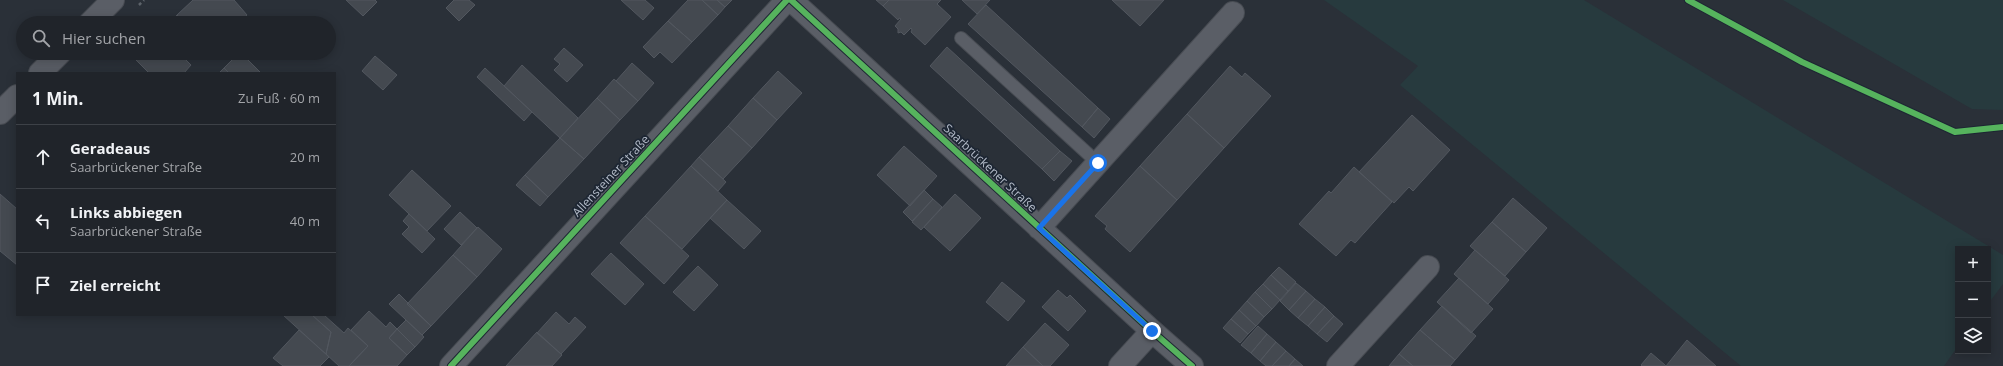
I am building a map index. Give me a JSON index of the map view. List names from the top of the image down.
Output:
{
  "streets": {
    "street": ["Saarbrückener Straße", "Allensteiner Straße"]
  },
  "page": {
    "search": "Hier suchen",
    "heading": ["1 Min.", "Zu Fuß · 60 m"],
    "list": [
      ["Geradeaus", "Saarbrückener Straße", "20 m"],
      ["Links abbiegen", "Saarbrückener Straße", "40 m"],
      "Ziel erreicht"
    ],
    "map_buttons": ["+", "−"]
  }
}
